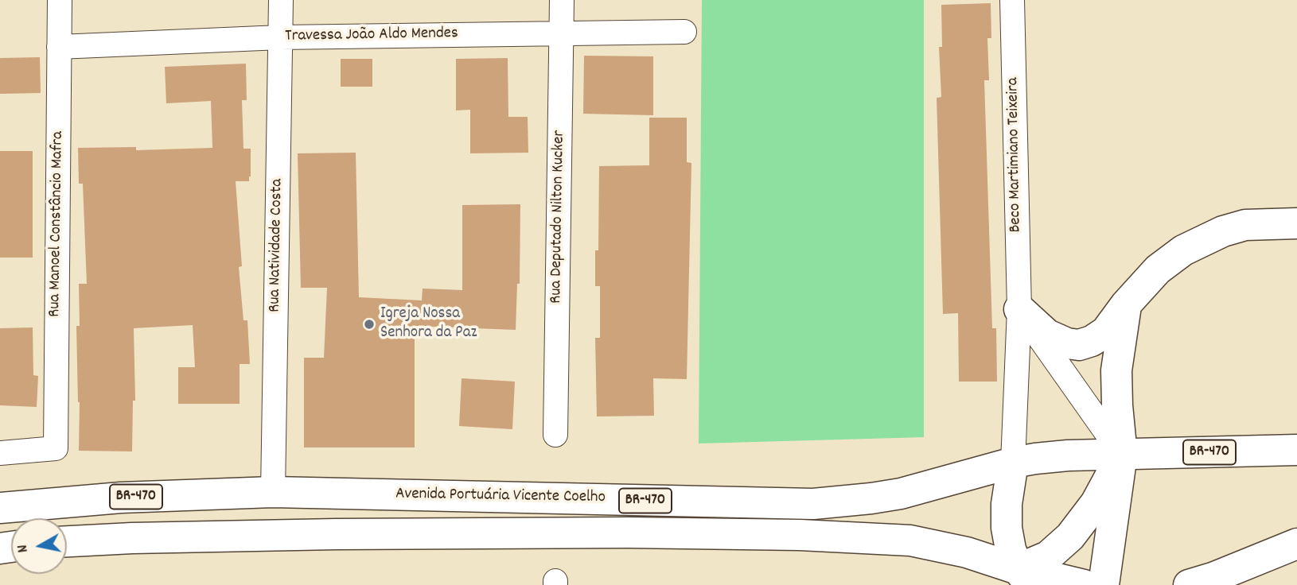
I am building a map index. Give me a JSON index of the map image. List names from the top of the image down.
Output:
{
  "streets": {
    "main road": ["BR-470", "Avenida Portuária Vicente Coelho"],
    "street": [
      "Travessa João Aldo Mendes",
      "Beco Martimiano Teixeira",
      "Rua Deputado Nilton Kucker",
      "Rua Manoel Constâncio Mafra",
      "Rua Natividade Costa"
    ]
  },
  "crossings": [
    ["Travessa João Aldo Mendes", "Rua Deputado Nilton Kucker"],
    ["Travessa João Aldo Mendes", "Rua Manoel Constâncio Mafra"],
    ["Travessa João Aldo Mendes", "Rua Natividade Costa"],
    ["Beco Martimiano Teixeira", "Avenida Portuária Vicente Coelho"],
    ["Rua Natividade Costa", "Avenida Portuária Vicente Coelho"]
  ],
  "places": ["Igreja Nossa Senhora da Paz"],
  "north": "left"
}
